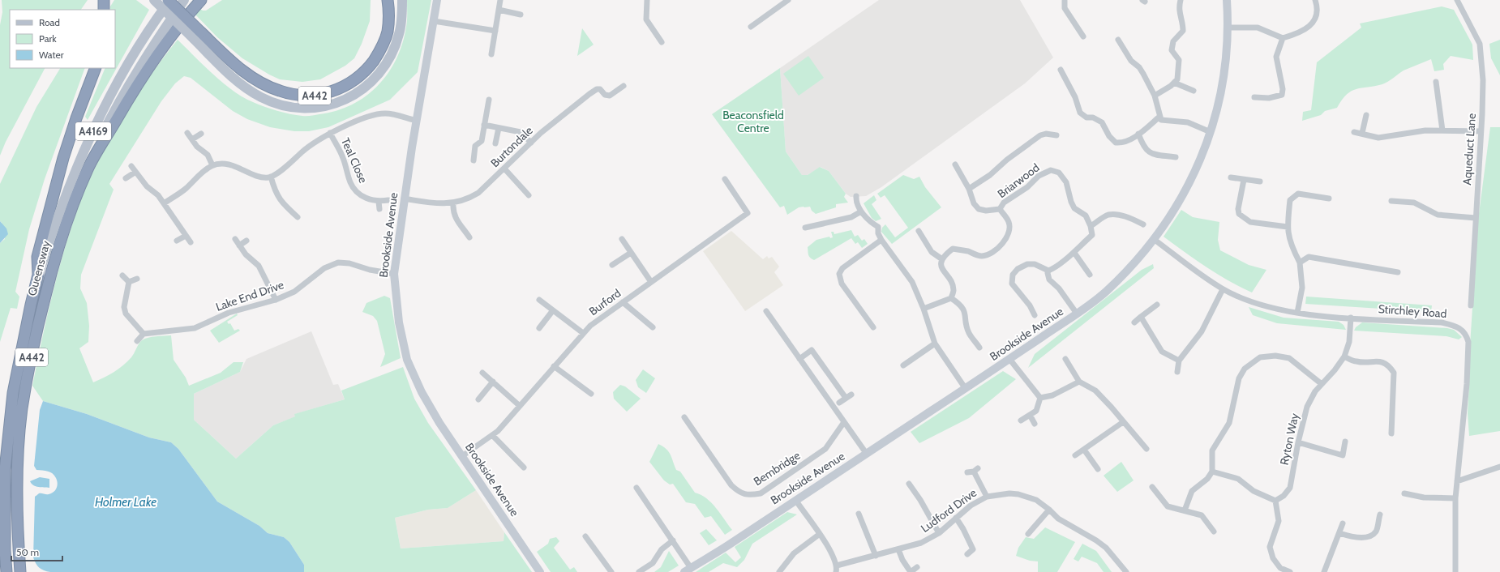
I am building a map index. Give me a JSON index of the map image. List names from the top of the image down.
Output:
{
  "streets": {
    "highway": ["A442", "Queensway"],
    "main road": ["A4169"],
    "street": [
      "Burtondale",
      "Aqueduct Lane",
      "Teal Close",
      "Briarwood",
      "Brookside Avenue",
      "Lake End Drive",
      "Burford",
      "Stirchley Road",
      "Ryton Way",
      "Bembridge",
      "Ludford Drive"
    ]
  },
  "crossings": [
    ["A442", "Queensway"],
    ["Burtondale", "Brookside Avenue"],
    ["Brookside Avenue", "Lake End Drive"],
    ["Brookside Avenue", "Burford"],
    ["Brookside Avenue", "Stirchley Road"],
    ["Stirchley Road", "Ryton Way"]
  ],
  "water": ["Holmer Lake"],
  "parks": ["Beaconsfield Centre"],
  "legend": ["Road", "Park", "Water"],
  "scale_bar": "50 m"
}
